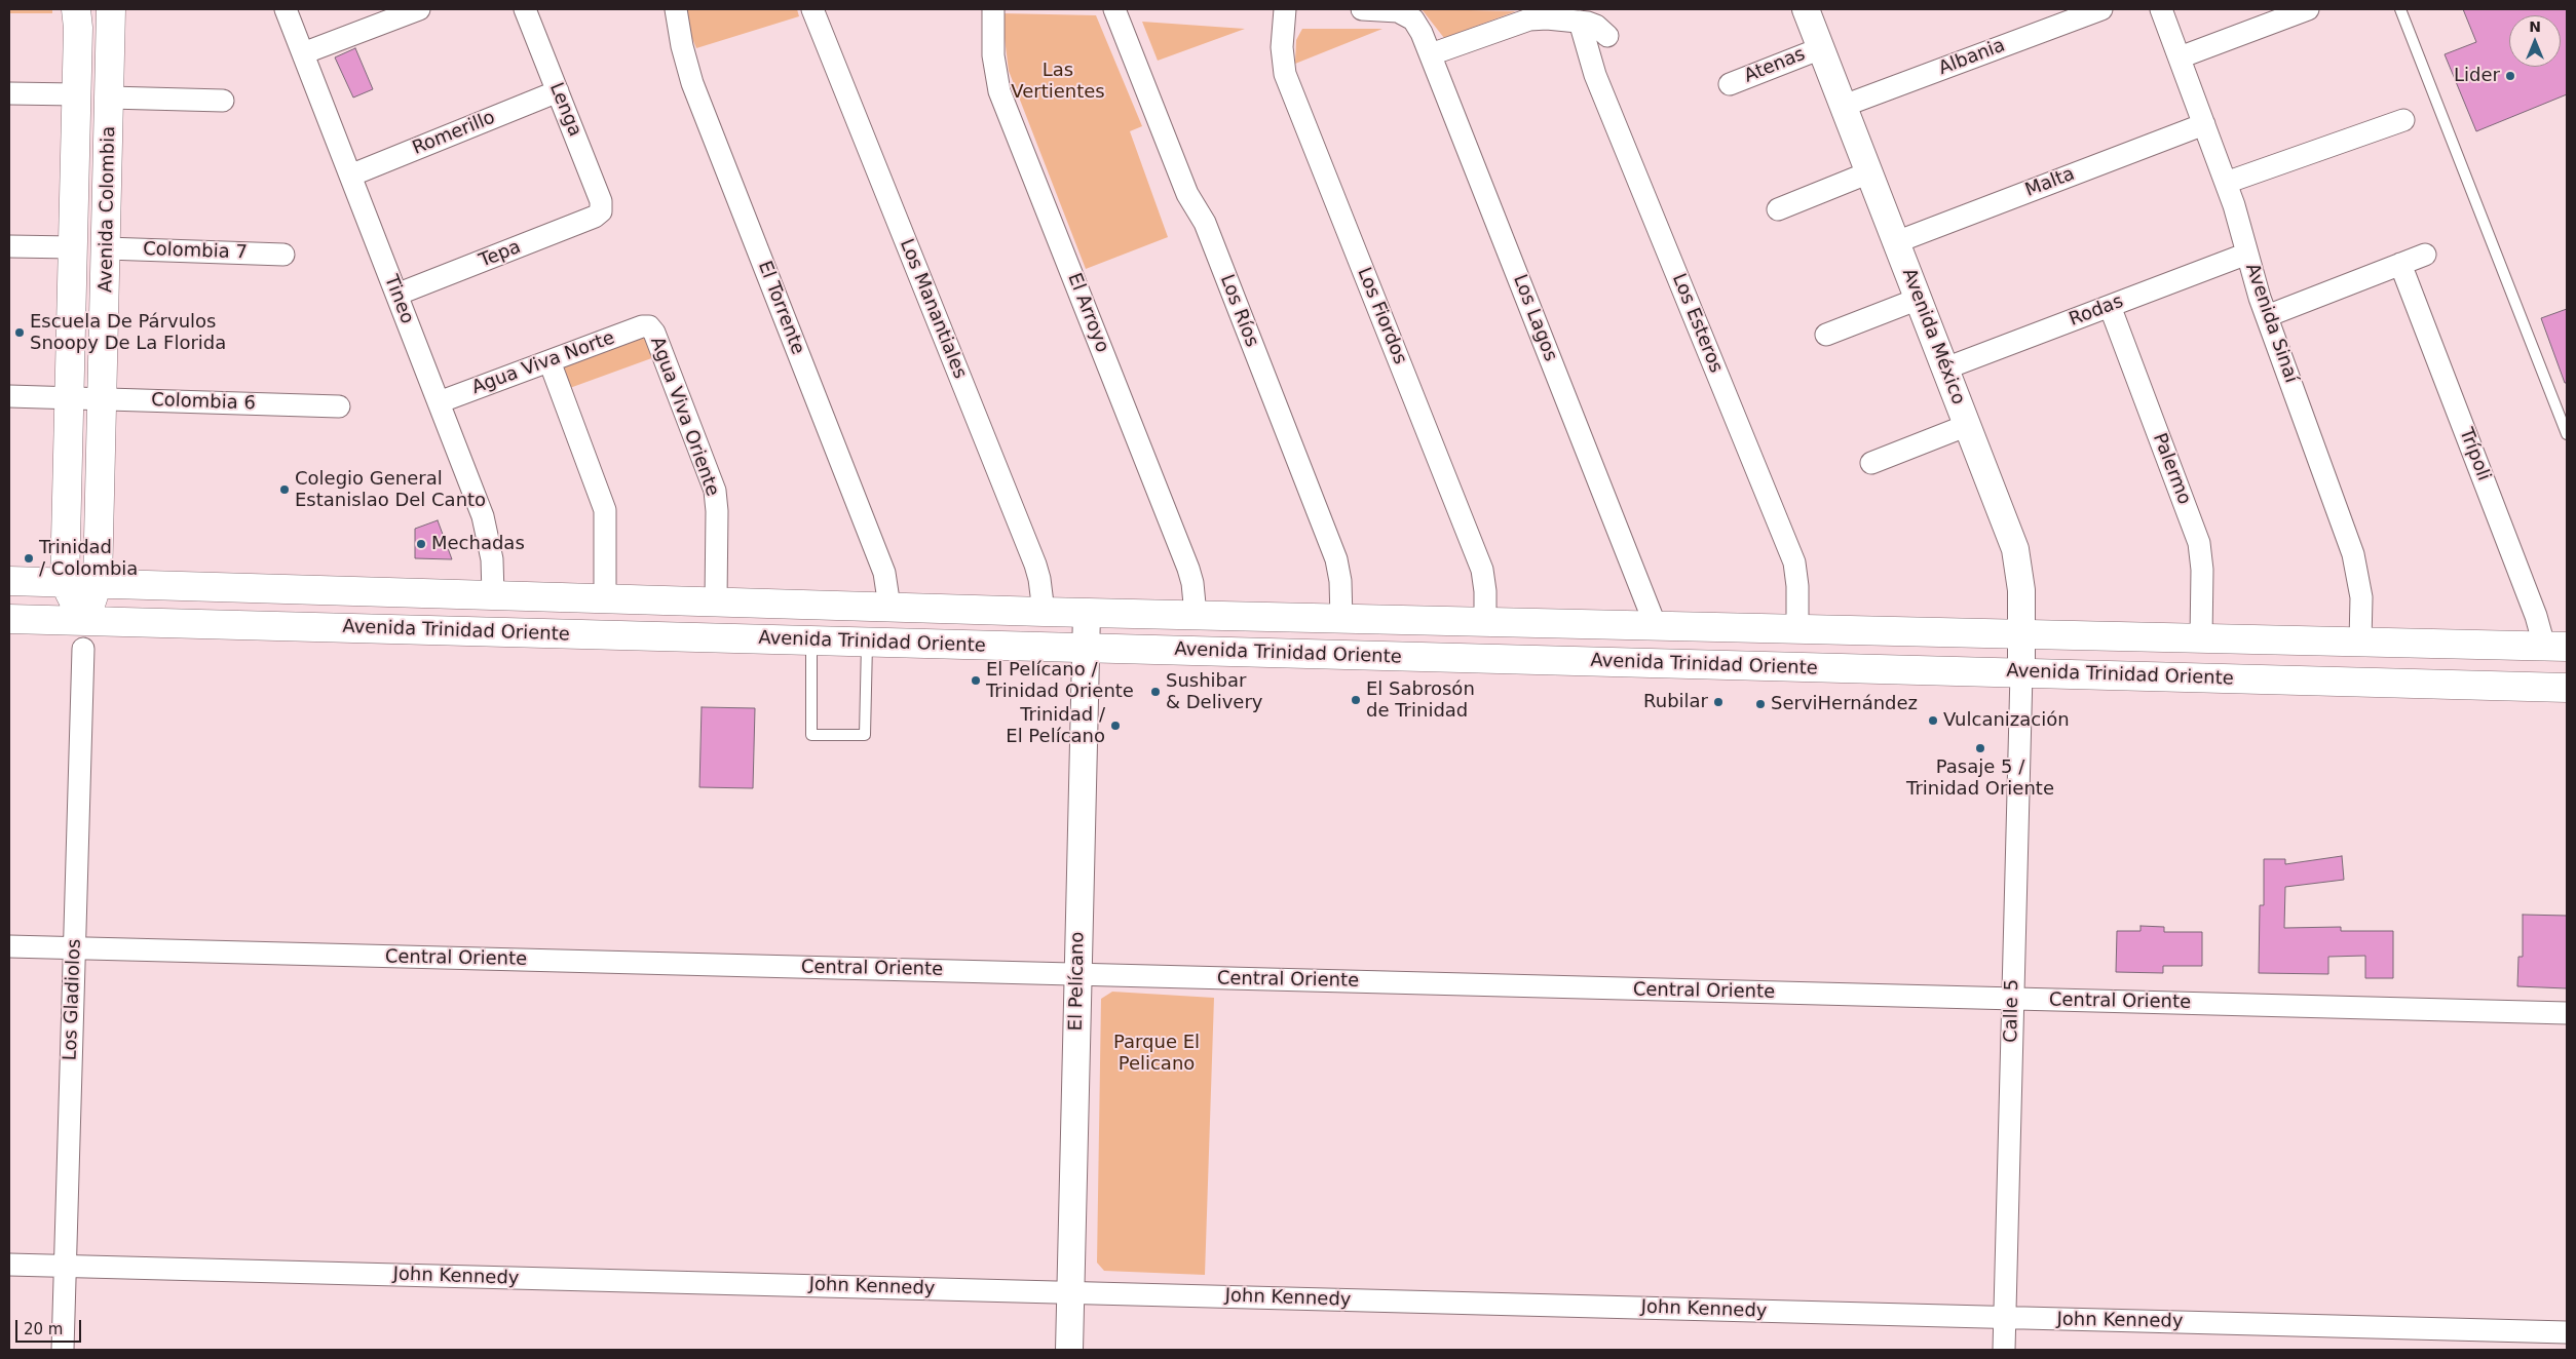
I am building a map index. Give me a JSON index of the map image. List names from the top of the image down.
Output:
{
  "streets": {
    "main road": ["Avenida Colombia", "Avenida Trinidad Oriente"],
    "street": [
      "Albania",
      "Atenas",
      "Lenga",
      "Romerillo",
      "Malta",
      "Colombia 7",
      "Tepa",
      "Tineo",
      "El Torrente",
      "Los Manantiales",
      "Los Ríos",
      "Rodas",
      "El Arroyo",
      "Los Fiordos",
      "Los Lagos",
      "Los Esteros",
      "Avenida Sinaí",
      "Avenida México",
      "Agua Viva Norte",
      "Colombia 6",
      "Agua Viva Oriente",
      "Trípoli",
      "Palermo",
      "Central Oriente",
      "El Pelícano",
      "Los Gladiolos",
      "Calle 5",
      "John Kennedy"
    ]
  },
  "crossings": [
    ["Albania", "Avenida México"],
    ["Atenas", "Avenida México"],
    ["Lenga", "Romerillo"],
    ["Lenga", "Tepa"],
    ["Romerillo", "Tineo"],
    ["Malta", "Avenida Sinaí"],
    ["Malta", "Avenida México"],
    ["Avenida Colombia", "Colombia 7"],
    ["Avenida Colombia", "Colombia 6"],
    ["Avenida Colombia", "Avenida Trinidad Oriente"],
    ["Tepa", "Tineo"],
    ["Tineo", "Agua Viva Norte"],
    ["Tineo", "Avenida Trinidad Oriente"],
    ["El Torrente", "Avenida Trinidad Oriente"],
    ["Los Manantiales", "Avenida Trinidad Oriente"],
    ["Los Ríos", "Avenida Trinidad Oriente"],
    ["Rodas", "Avenida Sinaí"],
    ["Rodas", "Avenida México"],
    ["Rodas", "Palermo"],
    ["El Arroyo", "Avenida Trinidad Oriente"],
    ["Los Fiordos", "Avenida Trinidad Oriente"],
    ["Los Lagos", "Avenida Trinidad Oriente"],
    ["Los Esteros", "Avenida Trinidad Oriente"],
    ["Avenida Sinaí", "Avenida Trinidad Oriente"],
    ["Avenida México", "Avenida Trinidad Oriente"],
    ["Avenida México", "Calle 5"],
    ["Agua Viva Norte", "Agua Viva Oriente"],
    ["Agua Viva Oriente", "Avenida Trinidad Oriente"],
    ["Trípoli", "Avenida Trinidad Oriente"],
    ["Palermo", "Avenida Trinidad Oriente"],
    ["Avenida Trinidad Oriente", "El Pelícano"],
    ["Avenida Trinidad Oriente", "Calle 5"],
    ["Central Oriente", "El Pelícano"],
    ["Central Oriente", "Los Gladiolos"],
    ["Central Oriente", "Calle 5"],
    ["El Pelícano", "John Kennedy"],
    ["Los Gladiolos", "John Kennedy"],
    ["Calle 5", "John Kennedy"]
  ],
  "parks": ["Las Vertientes", "Parque El Pelicano"],
  "places": [
    "Lider",
    "Escuela De Párvulos Snoopy De La Florida",
    "Colegio General Estanislao Del Canto",
    "Mechadas",
    "Trinidad / Colombia",
    "El Pelícano / Trinidad Oriente",
    "Sushibar & Delivery",
    "El Sabrosón de Trinidad",
    "Rubilar",
    "ServiHernández",
    "Vulcanización",
    "Trinidad / El Pelícano",
    "Pasaje 5 / Trinidad Oriente"
  ],
  "scale_bar": "20 m",
  "north": "top"
}
